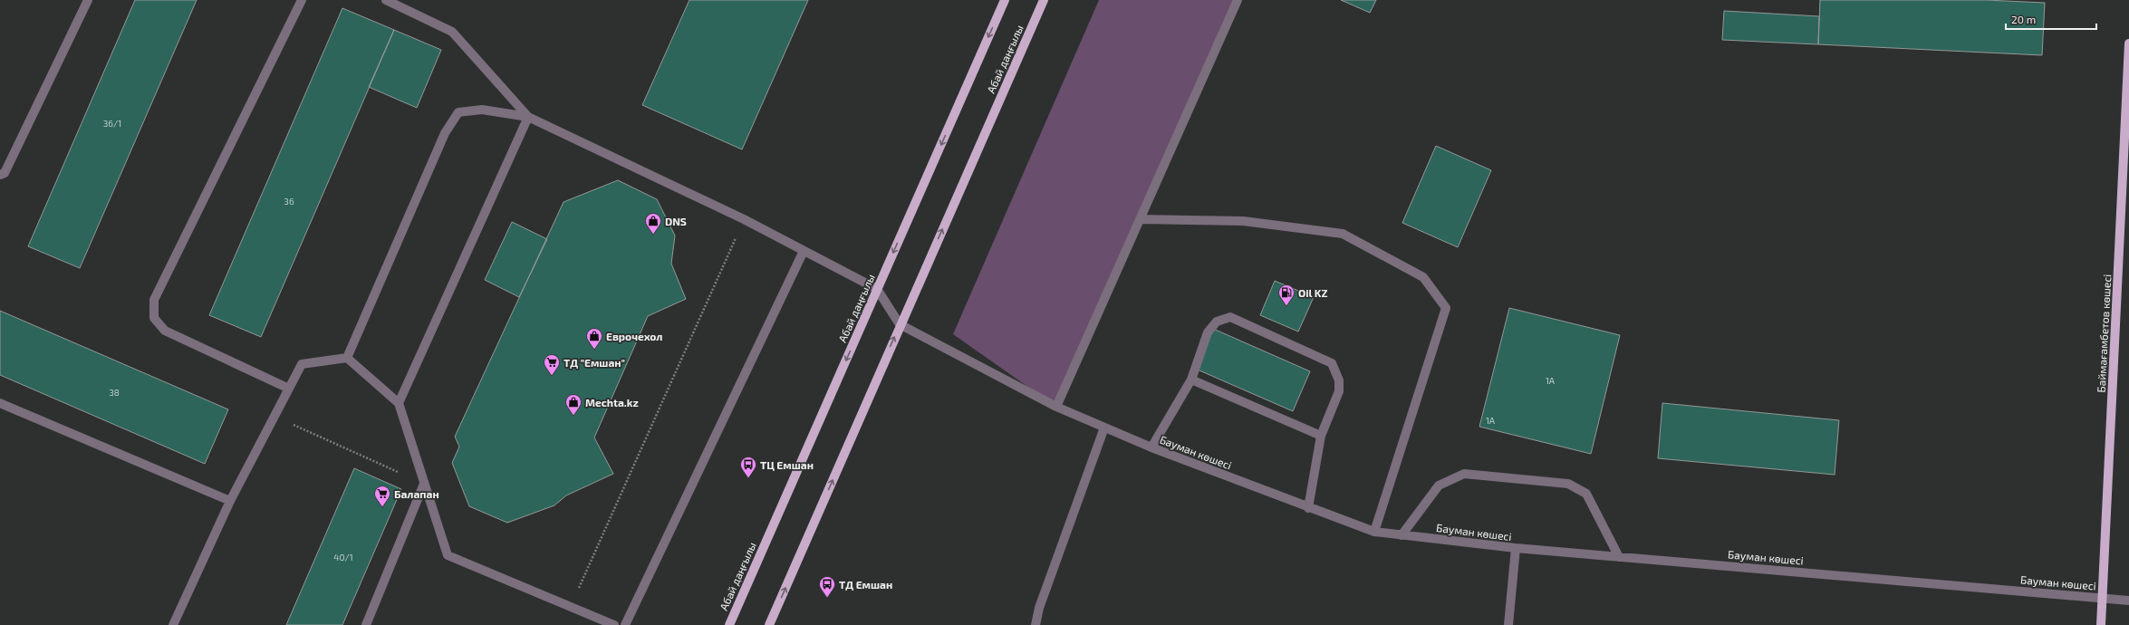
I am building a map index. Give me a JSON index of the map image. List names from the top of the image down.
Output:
{
  "streets": {
    "main road": ["Абай даңғылы", "Баймағамбетов көшесі"],
    "street": ["Бауман көшесі"]
  },
  "crossings": [
    ["Абай даңғылы", "Бауман көшесі"],
    ["Баймағамбетов көшесі", "Бауман көшесі"]
  ],
  "places": {
    "shop": ["DNS", "Еврочехол", "Mechta.kz"],
    "fuel station": ["Oil KZ"],
    "supermarket": ["ТД \"Емшан\"", "Балапан"],
    "bus stop": ["ТЦ Емшан", "ТД Емшан"]
  },
  "house_numbers": [
    "36/1",
    "36",
    "1A",
    "38",
    "1A",
    "40/1"
  ],
  "scale_bar": "20 m"
}
